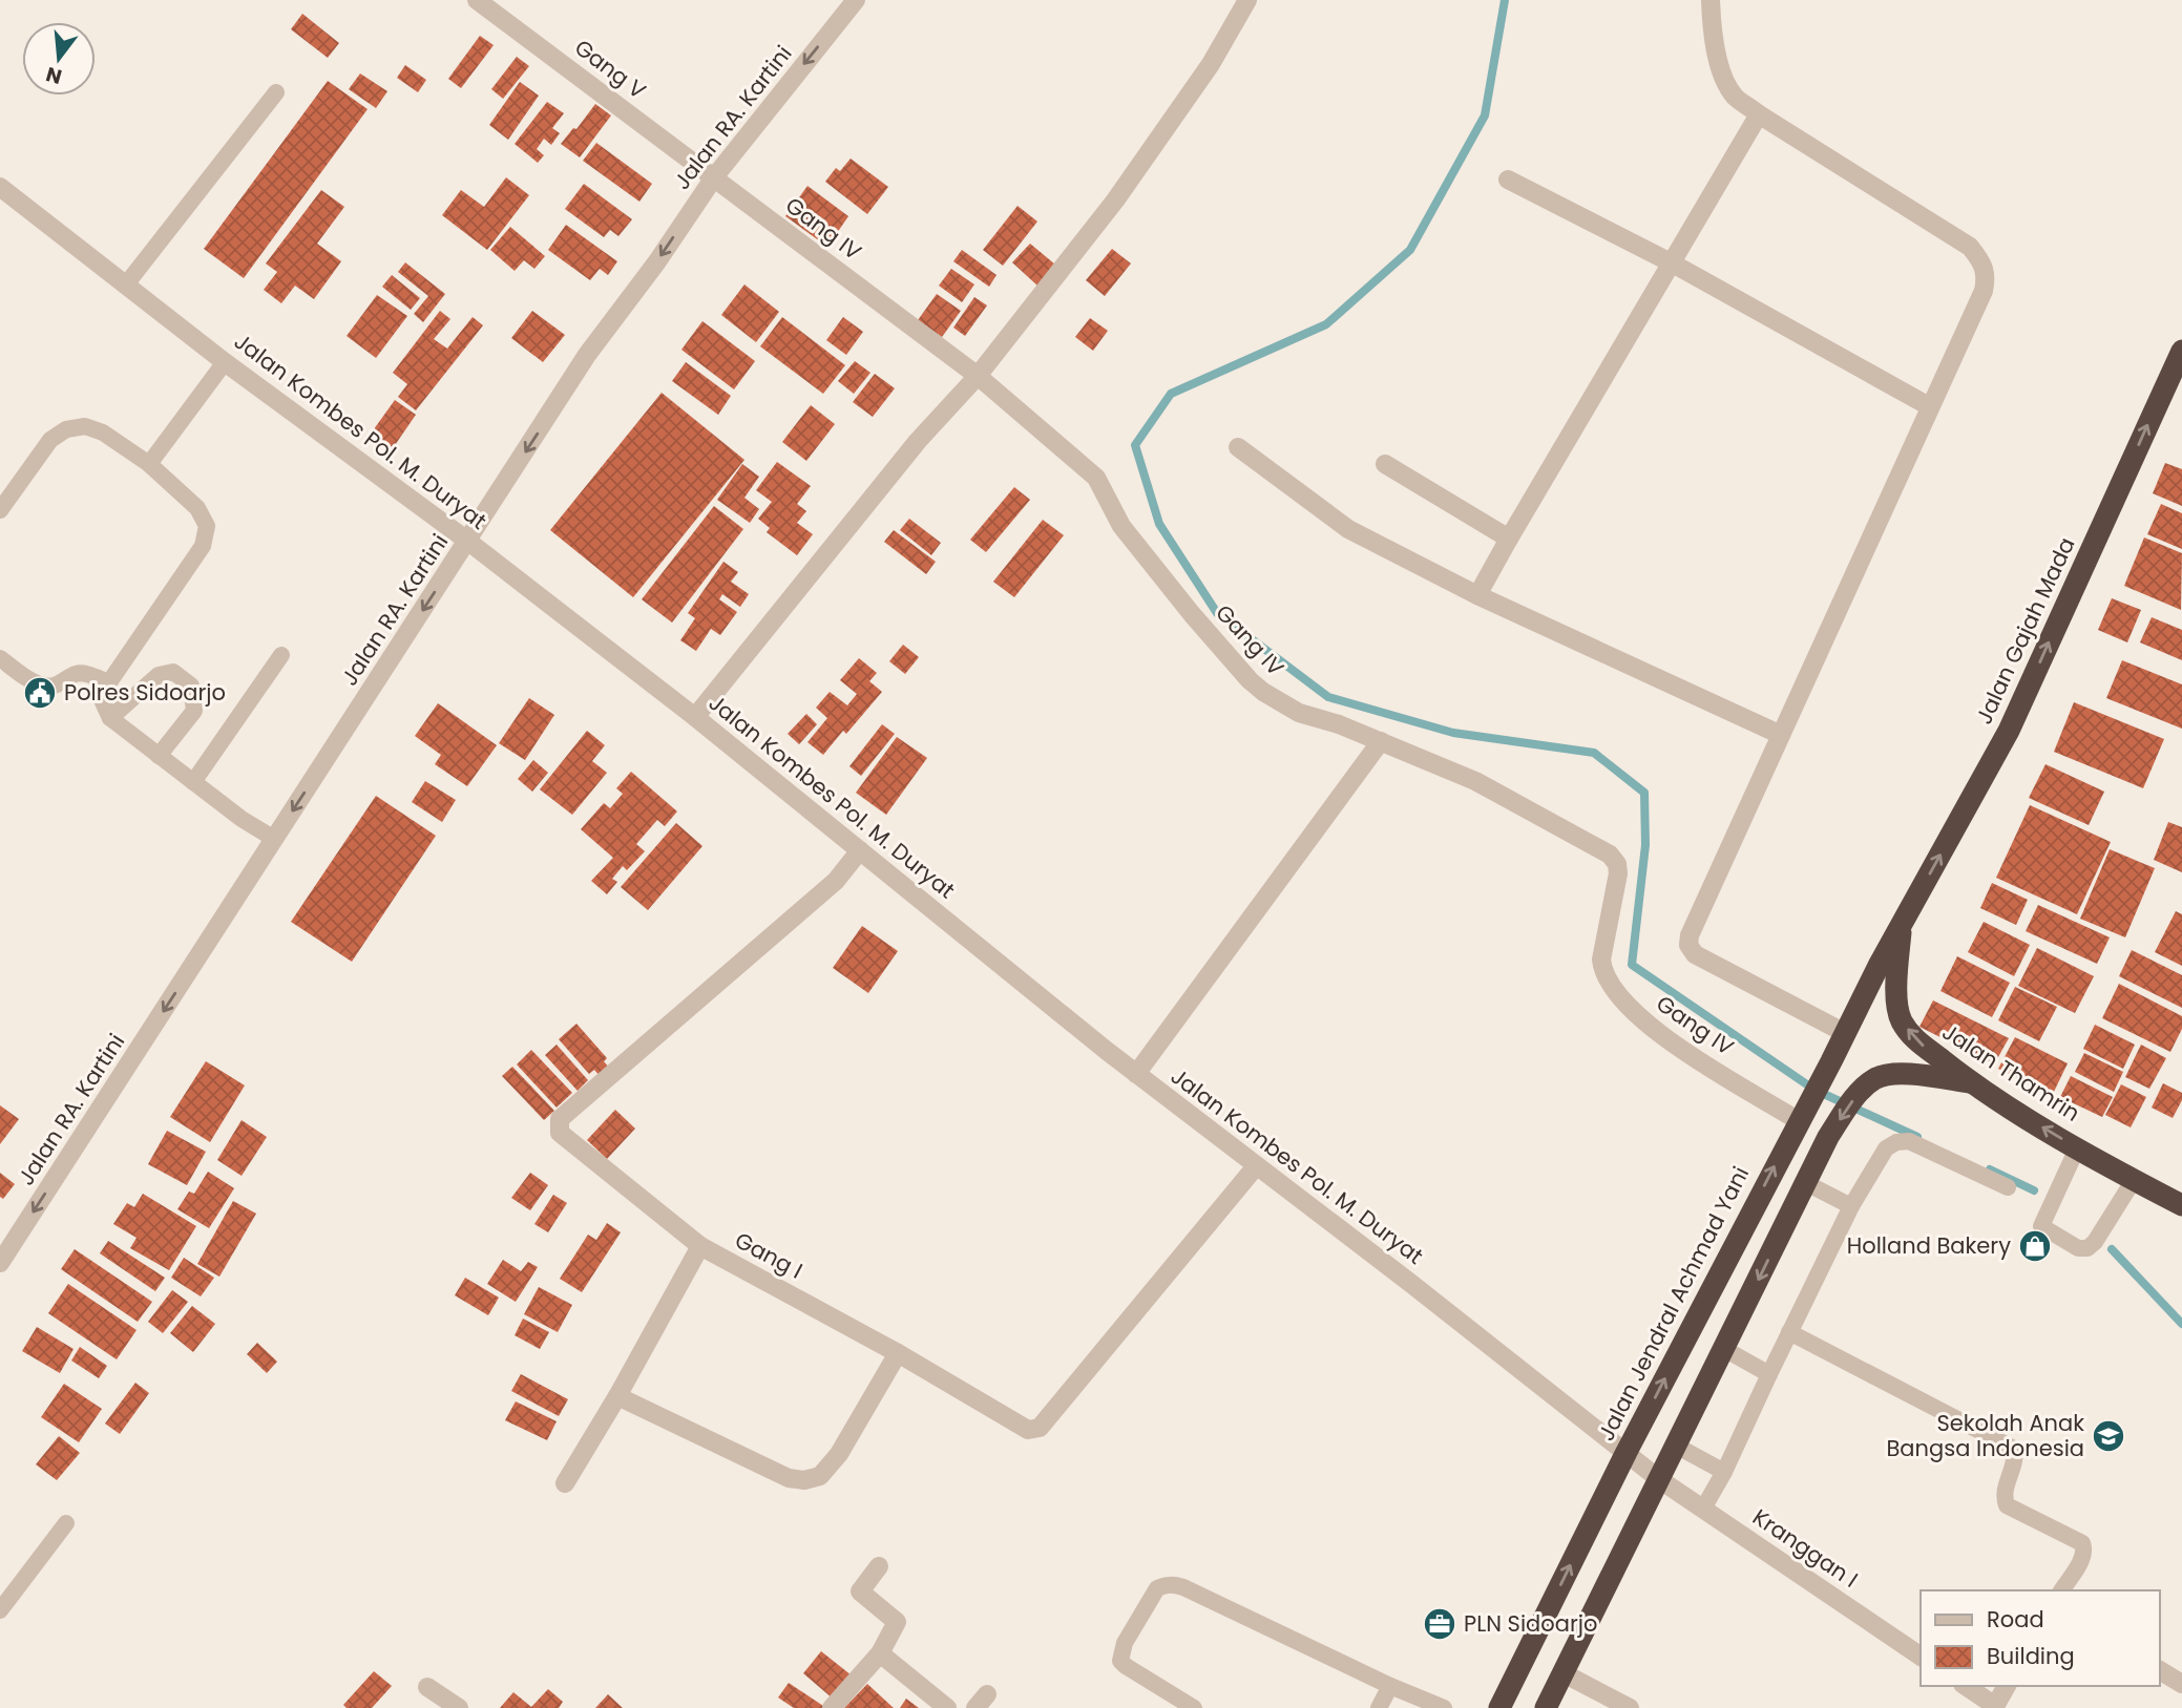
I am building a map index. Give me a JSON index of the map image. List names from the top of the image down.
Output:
{
  "streets": {
    "highway": ["Jalan Gajah Mada", "Jalan Thamrin", "Jalan Jendral Achmad Yani"],
    "street": [
      "Gang V",
      "Jalan RA. Kartini",
      "Gang IV",
      "Jalan Kombes Pol. M. Duryat",
      "Gang I",
      "Kranggan I"
    ]
  },
  "crossings": [
    ["Gang V", "Jalan RA. Kartini"],
    ["Gang V", "Gang IV"],
    ["Jalan RA. Kartini", "Gang IV"],
    ["Jalan RA. Kartini", "Jalan Kombes Pol. M. Duryat"],
    ["Gang IV", "Jalan Jendral Achmad Yani"],
    ["Jalan Kombes Pol. M. Duryat", "Gang I"],
    ["Jalan Kombes Pol. M. Duryat", "Jalan Jendral Achmad Yani"],
    ["Jalan Kombes Pol. M. Duryat", "Kranggan I"],
    ["Jalan Gajah Mada", "Jalan Thamrin"],
    ["Jalan Gajah Mada", "Jalan Jendral Achmad Yani"],
    ["Jalan Thamrin", "Jalan Jendral Achmad Yani"]
  ],
  "one_way": ["Jalan RA. Kartini", "Jalan Gajah Mada", "Jalan Thamrin"],
  "places": {
    "public building": ["Polres Sidoarjo"],
    "shop": ["Holland Bakery"],
    "school or university": ["Sekolah Anak Bangsa Indonesia"],
    "office": ["PLN Sidoarjo"]
  },
  "legend": ["Road", "Building"],
  "north": "bottom"
}
